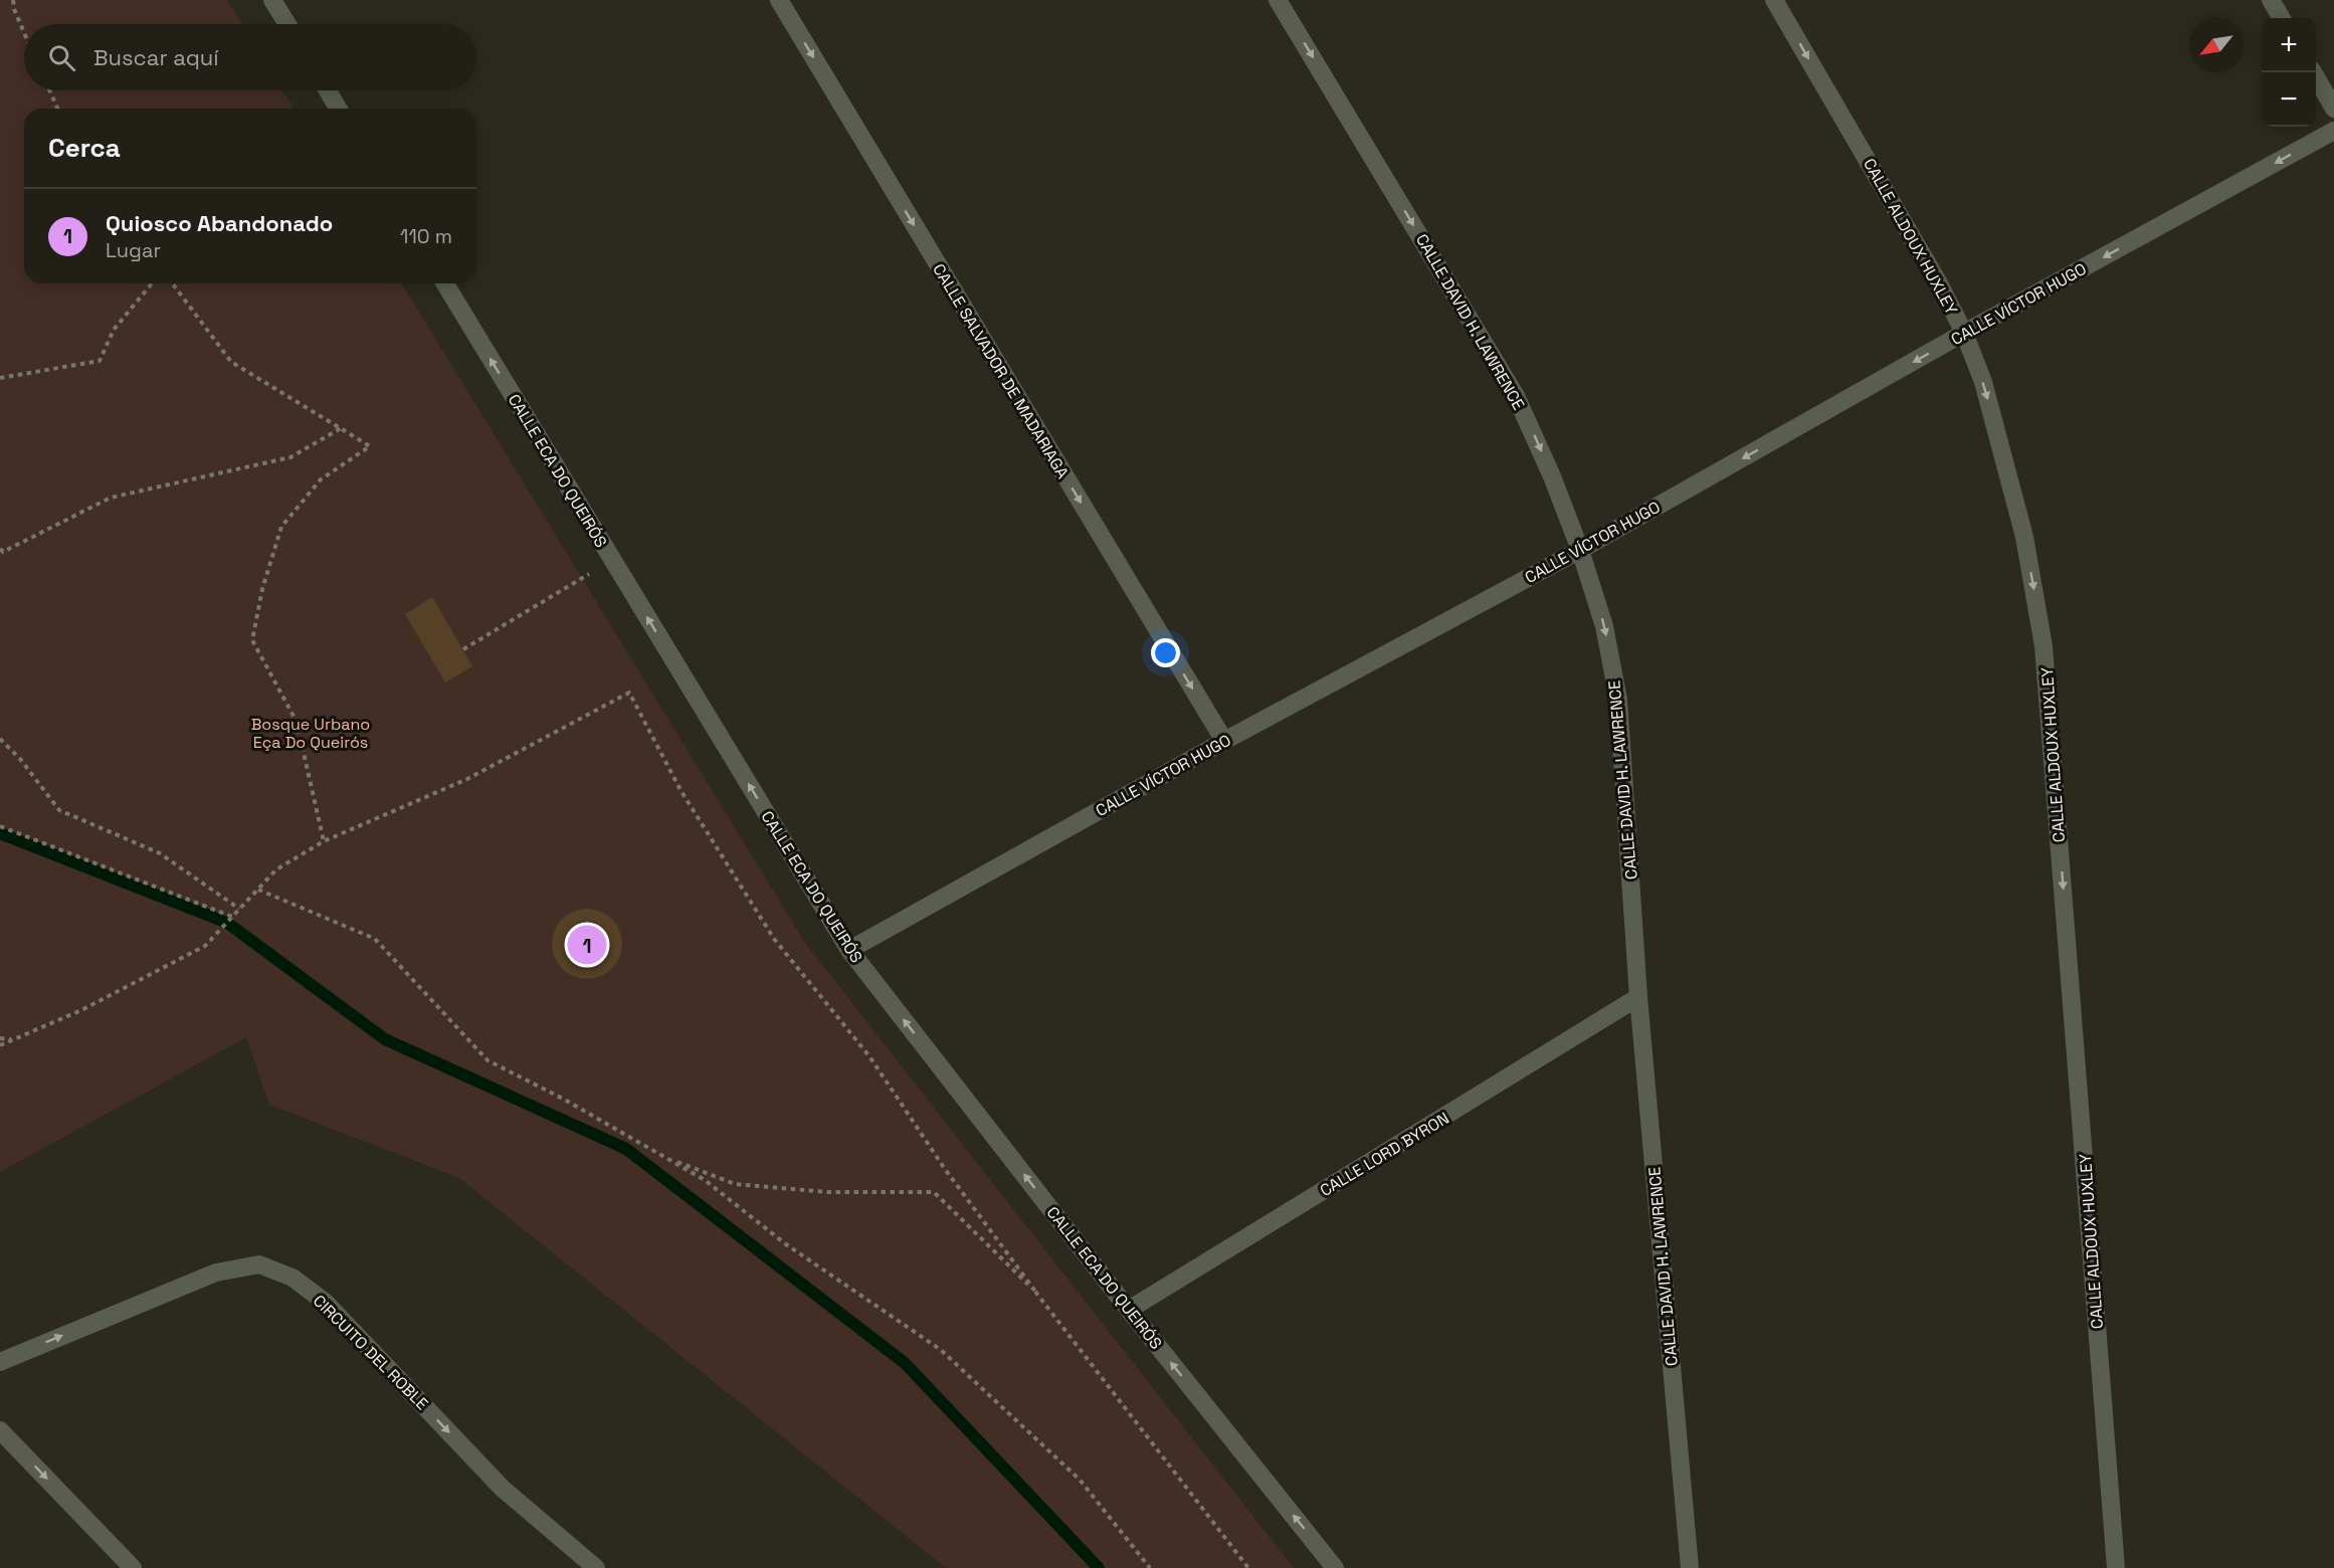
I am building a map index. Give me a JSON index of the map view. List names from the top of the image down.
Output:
{
  "streets": {
    "street": [
      "CALLE ALDOUX HUXLEY",
      "CALLE VÍCTOR HUGO",
      "CALLE DAVID H. LAWRENCE",
      "CALLE SALVADOR DE MADARIAGA",
      "CALLE ECA DO QUEIRÓS",
      "CALLE LORD BYRON",
      "CIRCUITO DEL ROBLE"
    ]
  },
  "crossings": [
    ["CALLE ALDOUX HUXLEY", "CALLE VÍCTOR HUGO"],
    ["CALLE VÍCTOR HUGO", "CALLE DAVID H. LAWRENCE"],
    ["CALLE VÍCTOR HUGO", "CALLE SALVADOR DE MADARIAGA"],
    ["CALLE VÍCTOR HUGO", "CALLE ECA DO QUEIRÓS"],
    ["CALLE DAVID H. LAWRENCE", "CALLE LORD BYRON"],
    ["CALLE ECA DO QUEIRÓS", "CALLE LORD BYRON"]
  ],
  "one_way": [
    "CALLE ALDOUX HUXLEY",
    "CALLE VÍCTOR HUGO",
    "CALLE DAVID H. LAWRENCE",
    "CALLE SALVADOR DE MADARIAGA",
    "CALLE ECA DO QUEIRÓS",
    "CIRCUITO DEL ROBLE"
  ],
  "parks": ["Bosque Urbano Eça Do Queirós"],
  "north": "bottom left",
  "page": {
    "map_buttons": ["+", "−"],
    "search": "Buscar aquí",
    "heading": "Cerca",
    "list": [
      {
        "mark": "1",
        "name": "Quiosco Abandonado",
        "note": "Lugar",
        "value": "110 m"
      }
    ],
    "pins": "1"
  }
}
